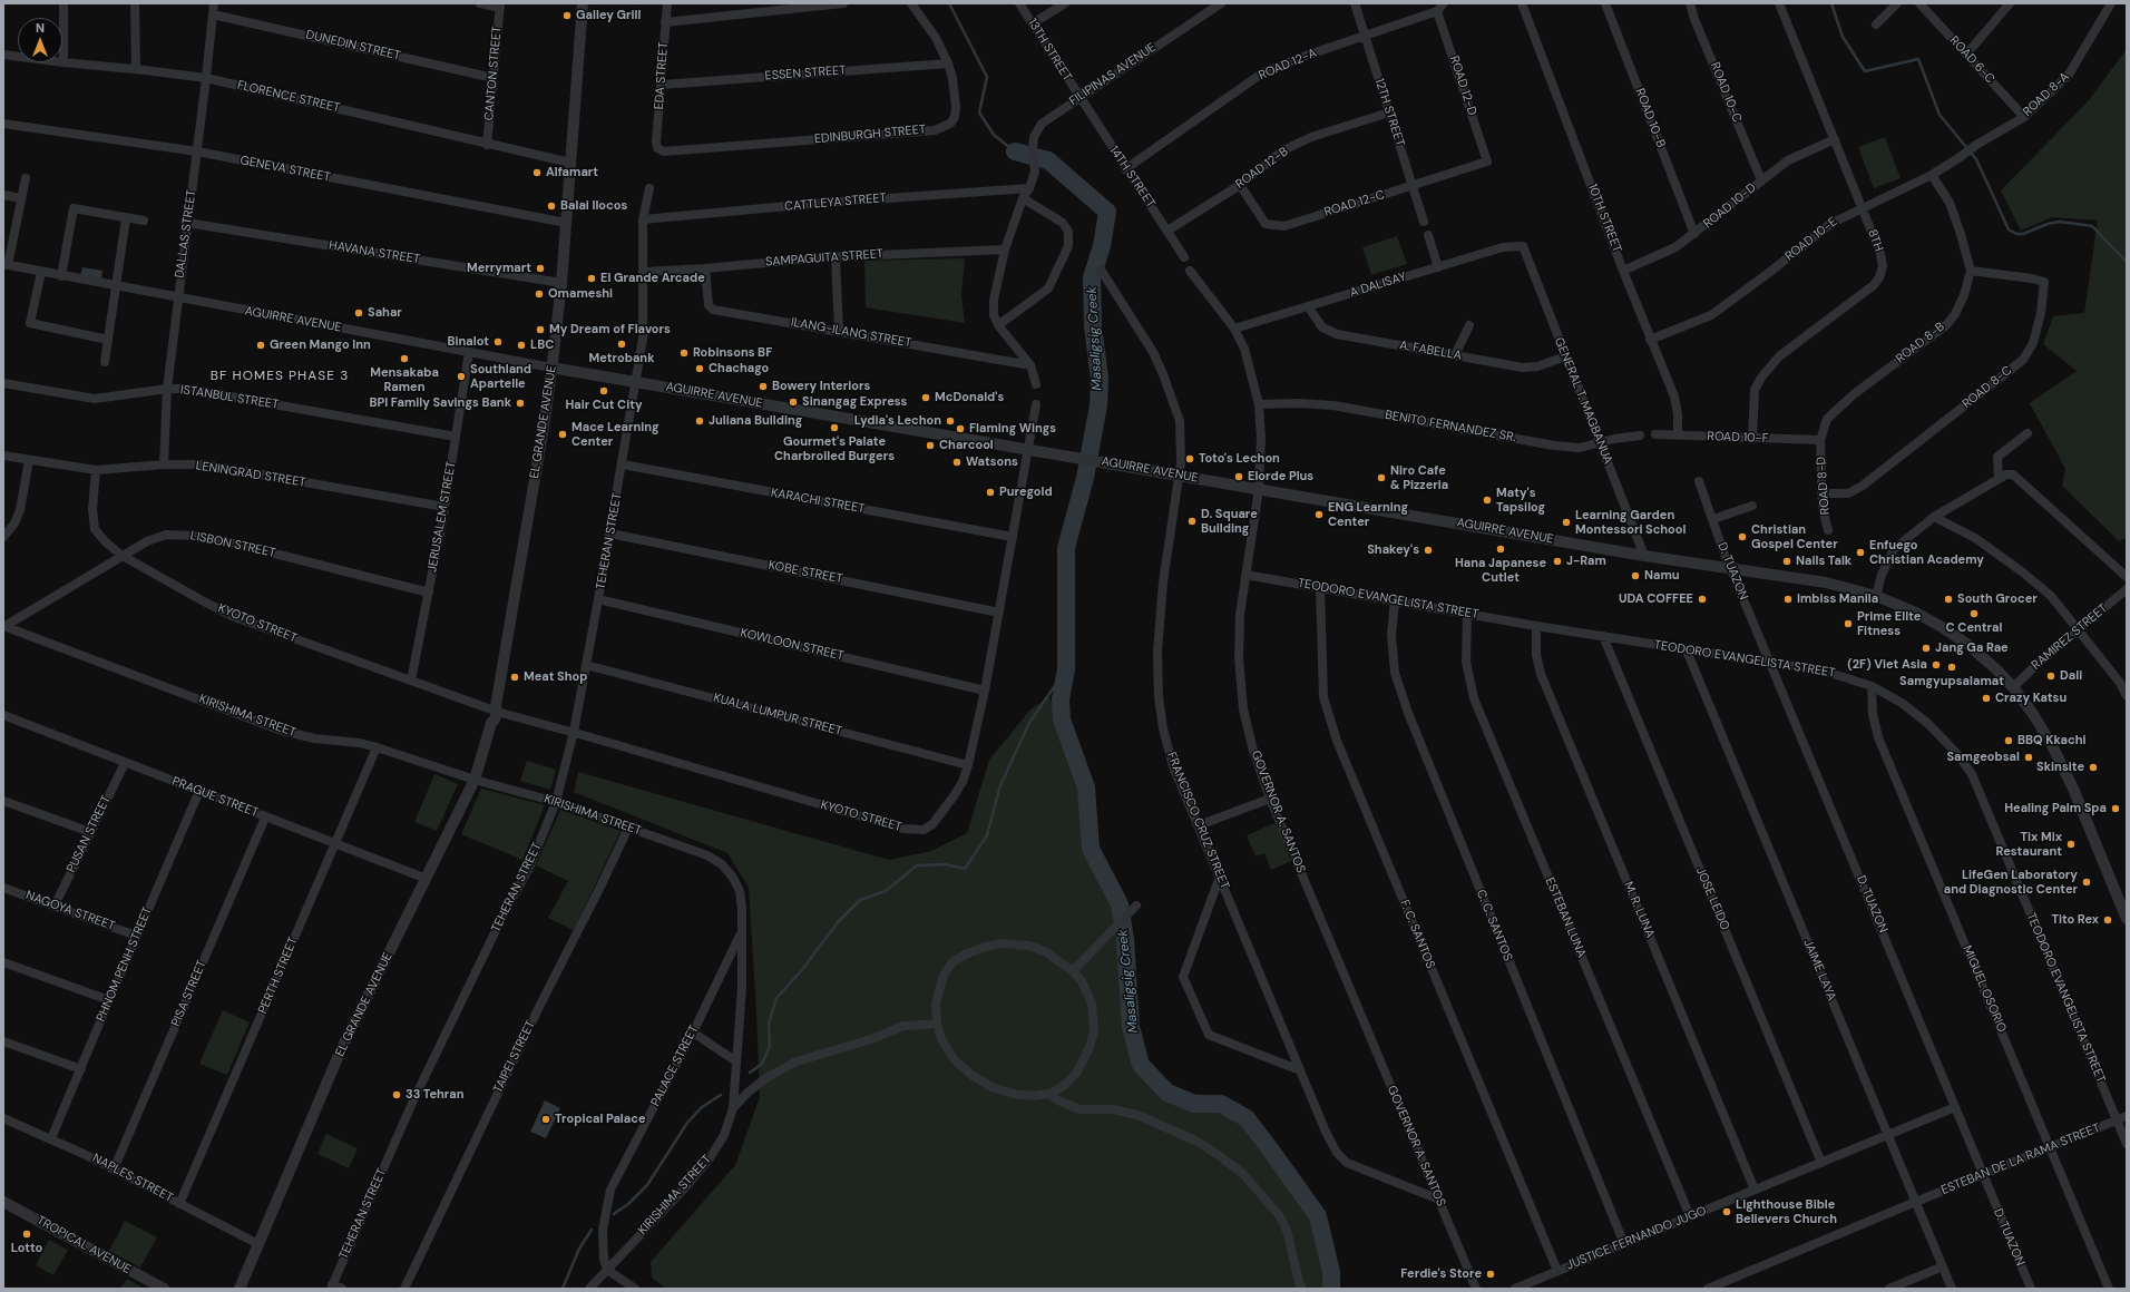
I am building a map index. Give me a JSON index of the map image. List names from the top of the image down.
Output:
{
  "streets": {
    "street": [
      "DUNEDIN STREET",
      "13TH STREET",
      "ROAD 6-C",
      "ROAD 12-A",
      "CANTON STREET",
      "ESSEN STREET",
      "FILIPINAS AVENUE",
      "EDA STREET",
      "ROAD 12-D",
      "ROAD 10-C",
      "ROAD 8-A",
      "FLORENCE STREET",
      "12TH STREET",
      "ROAD 10-B",
      "EDINBURGH STREET",
      "ROAD 12-B",
      "GENEVA STREET",
      "14TH STREET",
      "CATTLEYA STREET",
      "ROAD 12-C",
      "ROAD 10-D",
      "10TH STREET",
      "DALLAS STREET",
      "ROAD 10-E",
      "8TH",
      "HAVANA STREET",
      "SAMPAGUITA STREET",
      "A DALISAY",
      "AGUIRRE AVENUE",
      "ILANG-ILANG STREET",
      "ROAD 8-B",
      "A. FABELLA",
      "ROAD 8-C",
      "ISTANBUL STREET",
      "GENERAL T. MAGBANUA",
      "EL GRANDE AVENUE",
      "BENITO FERNANDEZ SR.",
      "ROAD 10-F",
      "LENINGRAD STREET",
      "ROAD 8-D",
      "KARACHI STREET",
      "JERUSALEM STREET",
      "TEHERAN STREET",
      "LISBON STREET",
      "D. TUAZON",
      "KOBE STREET",
      "TEODORO EVANGELISTA STREET",
      "KYOTO STREET",
      "RAMIREZ STREET",
      "KOWLOON STREET",
      "KUALA LUMPUR STREET",
      "KIRISHIMA STREET",
      "PRAGUE STREET",
      "GOVERNOR A. SANTOS",
      "FRANCISCO CRUZ STREET",
      "PUSAN STREET",
      "JOSE LEIDO",
      "M. R. LUNA",
      "NAGOYA STREET",
      "ESTEBAN LUNA",
      "C. C. SANTOS",
      "F. C. SANTOS",
      "PHNOM PENH STREET",
      "JAIME LAYA",
      "PERTH STREET",
      "MIGUEL OSORIO",
      "PISA STREET",
      "TAIPEI STREET",
      "PALACE STREET",
      "ESTEBAN DE LA RAMA STREET",
      "NAPLES STREET",
      "JUSTICE FERNANDO JUGO",
      "TROPICAL AVENUE"
    ]
  },
  "crossings": [
    ["DUNEDIN STREET", "CANTON STREET"],
    ["DUNEDIN STREET", "DALLAS STREET"],
    ["13TH STREET", "FILIPINAS AVENUE"],
    ["13TH STREET", "14TH STREET"],
    ["ROAD 6-C", "ROAD 8-A"],
    ["ROAD 12-A", "ROAD 12-D"],
    ["ROAD 12-A", "12TH STREET"],
    ["ROAD 12-A", "14TH STREET"],
    ["CANTON STREET", "FLORENCE STREET"],
    ["ESSEN STREET", "EDA STREET"],
    ["ESSEN STREET", "EDINBURGH STREET"],
    ["FILIPINAS AVENUE", "14TH STREET"],
    ["FILIPINAS AVENUE", "CATTLEYA STREET"],
    ["EDA STREET", "EDINBURGH STREET"],
    ["ROAD 12-D", "ROAD 12-C"],
    ["ROAD 10-C", "ROAD 10-D"],
    ["ROAD 8-A", "ROAD 10-E"],
    ["FLORENCE STREET", "DALLAS STREET"],
    ["FLORENCE STREET", "EL GRANDE AVENUE"],
    ["12TH STREET", "ROAD 12-B"],
    ["12TH STREET", "ROAD 12-C"],
    ["ROAD 10-B", "ROAD 10-D"],
    ["ROAD 12-B", "14TH STREET"],
    ["ROAD 12-B", "ROAD 12-C"],
    ["GENEVA STREET", "DALLAS STREET"],
    ["GENEVA STREET", "EL GRANDE AVENUE"],
    ["CATTLEYA STREET", "TEHERAN STREET"],
    ["ROAD 10-D", "10TH STREET"],
    ["ROAD 10-D", "8TH"],
    ["10TH STREET", "ROAD 10-E"],
    ["10TH STREET", "ROAD 10-F"],
    ["DALLAS STREET", "HAVANA STREET"],
    ["DALLAS STREET", "AGUIRRE AVENUE"],
    ["DALLAS STREET", "ISTANBUL STREET"],
    ["DALLAS STREET", "LENINGRAD STREET"],
    ["ROAD 10-E", "8TH"],
    ["8TH", "ROAD 10-F"],
    ["HAVANA STREET", "EL GRANDE AVENUE"],
    ["SAMPAGUITA STREET", "ILANG-ILANG STREET"],
    ["SAMPAGUITA STREET", "TEHERAN STREET"],
    ["A DALISAY", "A. FABELLA"],
    ["A DALISAY", "GENERAL T. MAGBANUA"],
    ["A DALISAY", "GOVERNOR A. SANTOS"],
    ["AGUIRRE AVENUE", "GENERAL T. MAGBANUA"],
    ["AGUIRRE AVENUE", "EL GRANDE AVENUE"],
    ["AGUIRRE AVENUE", "JERUSALEM STREET"],
    ["AGUIRRE AVENUE", "TEHERAN STREET"],
    ["AGUIRRE AVENUE", "D. TUAZON"],
    ["AGUIRRE AVENUE", "KYOTO STREET"],
    ["AGUIRRE AVENUE", "RAMIREZ STREET"],
    ["AGUIRRE AVENUE", "GOVERNOR A. SANTOS"],
    ["AGUIRRE AVENUE", "FRANCISCO CRUZ STREET"],
    ["ROAD 8-B", "ROAD 8-C"],
    ["ROAD 8-B", "ROAD 10-F"],
    ["ROAD 8-B", "ROAD 8-D"],
    ["A. FABELLA", "GENERAL T. MAGBANUA"],
    ["ROAD 8-C", "ROAD 8-D"],
    ["ISTANBUL STREET", "JERUSALEM STREET"],
    ["GENERAL T. MAGBANUA", "BENITO FERNANDEZ SR."],
    ["EL GRANDE AVENUE", "KYOTO STREET"],
    ["EL GRANDE AVENUE", "KIRISHIMA STREET"],
    ["EL GRANDE AVENUE", "PRAGUE STREET"],
    ["EL GRANDE AVENUE", "NAPLES STREET"],
    ["BENITO FERNANDEZ SR.", "GOVERNOR A. SANTOS"],
    ["ROAD 10-F", "ROAD 8-D"],
    ["LENINGRAD STREET", "JERUSALEM STREET"],
    ["LENINGRAD STREET", "KYOTO STREET"],
    ["KARACHI STREET", "TEHERAN STREET"],
    ["KARACHI STREET", "KYOTO STREET"],
    ["JERUSALEM STREET", "LISBON STREET"],
    ["JERUSALEM STREET", "KYOTO STREET"],
    ["TEHERAN STREET", "KOBE STREET"],
    ["TEHERAN STREET", "KYOTO STREET"],
    ["TEHERAN STREET", "KOWLOON STREET"],
    ["TEHERAN STREET", "KUALA LUMPUR STREET"],
    ["TEHERAN STREET", "KIRISHIMA STREET"],
    ["LISBON STREET", "KYOTO STREET"],
    ["LISBON STREET", "KIRISHIMA STREET"],
    ["D. TUAZON", "TEODORO EVANGELISTA STREET"],
    ["D. TUAZON", "ESTEBAN DE LA RAMA STREET"],
    ["D. TUAZON", "JUSTICE FERNANDO JUGO"],
    ["KOBE STREET", "KYOTO STREET"],
    ["TEODORO EVANGELISTA STREET", "GOVERNOR A. SANTOS"],
    ["TEODORO EVANGELISTA STREET", "JOSE LEIDO"],
    ["TEODORO EVANGELISTA STREET", "M. R. LUNA"],
    ["TEODORO EVANGELISTA STREET", "ESTEBAN LUNA"],
    ["TEODORO EVANGELISTA STREET", "C. C. SANTOS"],
    ["TEODORO EVANGELISTA STREET", "F. C. SANTOS"],
    ["TEODORO EVANGELISTA STREET", "JAIME LAYA"],
    ["TEODORO EVANGELISTA STREET", "MIGUEL OSORIO"],
    ["TEODORO EVANGELISTA STREET", "ESTEBAN DE LA RAMA STREET"],
    ["KYOTO STREET", "KOWLOON STREET"],
    ["KYOTO STREET", "KUALA LUMPUR STREET"],
    ["KIRISHIMA STREET", "PERTH STREET"],
    ["KIRISHIMA STREET", "TAIPEI STREET"],
    ["KIRISHIMA STREET", "PALACE STREET"],
    ["PRAGUE STREET", "PUSAN STREET"],
    ["PRAGUE STREET", "PHNOM PENH STREET"],
    ["PRAGUE STREET", "PERTH STREET"],
    ["PRAGUE STREET", "PISA STREET"],
    ["GOVERNOR A. SANTOS", "FRANCISCO CRUZ STREET"],
    ["PUSAN STREET", "NAGOYA STREET"],
    ["JOSE LEIDO", "JUSTICE FERNANDO JUGO"],
    ["M. R. LUNA", "JUSTICE FERNANDO JUGO"],
    ["NAGOYA STREET", "PHNOM PENH STREET"],
    ["ESTEBAN LUNA", "JUSTICE FERNANDO JUGO"],
    ["C. C. SANTOS", "JUSTICE FERNANDO JUGO"],
    ["F. C. SANTOS", "JUSTICE FERNANDO JUGO"],
    ["PHNOM PENH STREET", "NAPLES STREET"],
    ["JAIME LAYA", "ESTEBAN DE LA RAMA STREET"],
    ["JAIME LAYA", "JUSTICE FERNANDO JUGO"],
    ["PERTH STREET", "NAPLES STREET"],
    ["MIGUEL OSORIO", "ESTEBAN DE LA RAMA STREET"],
    ["PISA STREET", "NAPLES STREET"]
  ],
  "districts": ["BF HOMES PHASE 3"],
  "water": ["Masaligsig Creek"],
  "places": [
    "Galley Grill",
    "Alfamart",
    "Balai Ilocos",
    "Merrymart",
    "El Grande Arcade",
    "Omameshi",
    "Sahar",
    "My Dream of Flavors",
    "Binalot",
    "Metrobank",
    "Green Mango Inn",
    "LBC",
    "Robinsons BF",
    "Mensakaba Ramen",
    "Chachago",
    "Southland Apartelle",
    "Bowery Interiors",
    "Hair Cut City",
    "McDonald's",
    "Sinangag Express",
    "BPI Family Savings Bank",
    "Juliana Building",
    "Lydia's Lechon",
    "Gourmet's Palate Charbroiled Burgers",
    "Flaming Wings",
    "Mace Learning Center",
    "Charcool",
    "Toto's Lechon",
    "Watsons",
    "Elorde Plus",
    "Niro Cafe & Pizzeria",
    "Puregold",
    "Maty's Tapsilog",
    "ENG Learning Center",
    "D. Square Building",
    "Learning Garden Montessori School",
    "Christian Gospel Center",
    "Hana Japanese Cutlet",
    "Shakey's",
    "Enfuego Christian Academy",
    "J-Ram",
    "Nails Talk",
    "Namu",
    "UDA COFFEE",
    "Imbiss Manila",
    "South Grocer",
    "C Central",
    "Prime Elite Fitness",
    "Jang Ga Rae",
    "(2F) Viet Asia",
    "Samgyupsalamat",
    "Dali",
    "Meat Shop",
    "Crazy Katsu",
    "BBQ Kkachi",
    "Samgeobsal",
    "Skinsite",
    "Healing Palm Spa",
    "Tix Mix Restaurant",
    "LifeGen Laboratory and Diagnostic Center",
    "Tito Rex",
    "33 Tehran",
    "Tropical Palace",
    "Lighthouse Bible Believers Church",
    "Lotto",
    "Ferdie's Store"
  ],
  "north": "top"
}
